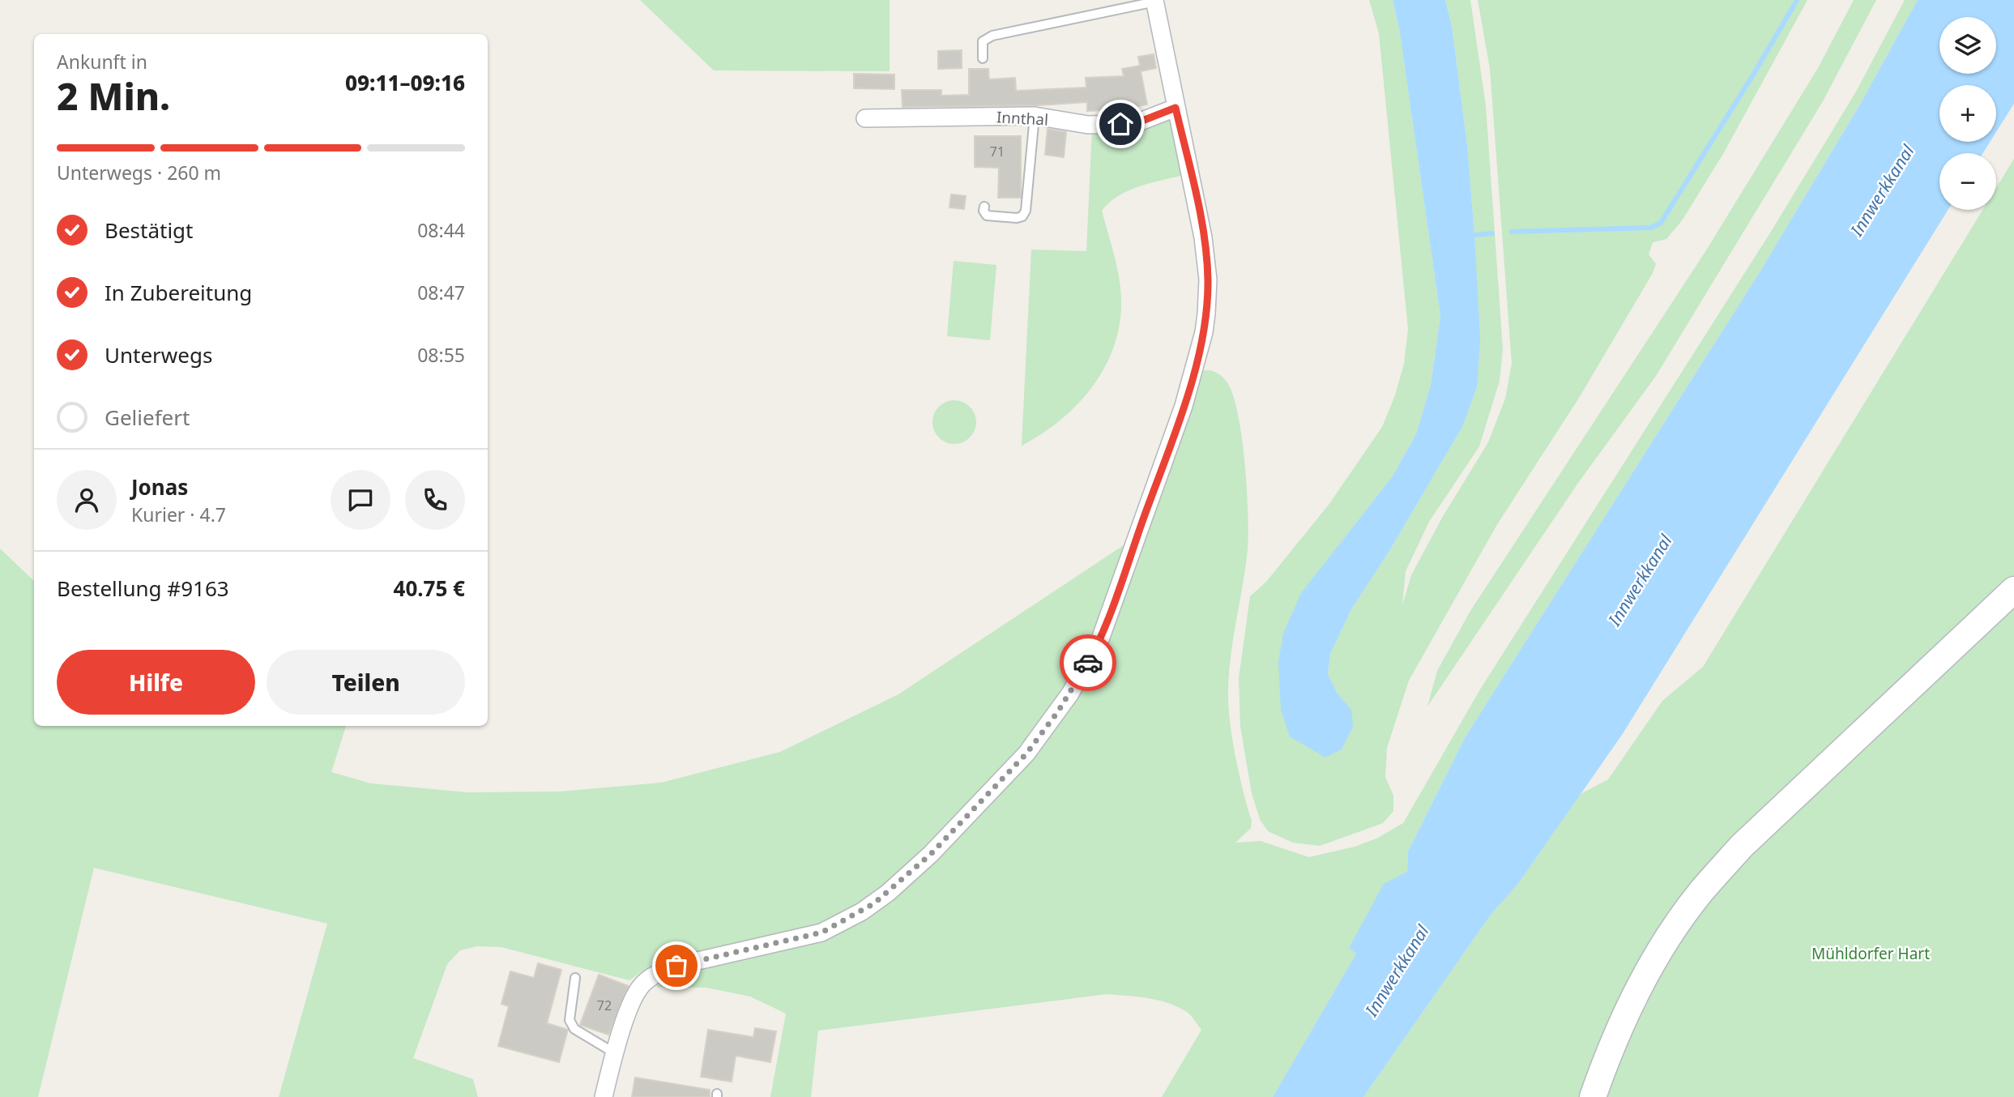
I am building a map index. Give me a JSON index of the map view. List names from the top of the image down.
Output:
{
  "streets": {
    "street": ["Innthal"]
  },
  "water": ["Innwerkkanal"],
  "parks": ["Mühldorfer Hart"],
  "house_numbers": ["71", "72"],
  "page": {
    "map_buttons": ["+", "−"],
    "heading": ["2 Min.", "Ankunft in", "09:11–09:16"],
    "panel": [
      "Jonas",
      "Kurier · 4.7",
      "Bestellung #9163",
      "40.75 €"
    ],
    "bar": "Unterwegs · 260 m",
    "list": [
      ["Bestätigt", "08:44"],
      ["In Zubereitung", "08:47"],
      ["Unterwegs", "08:55"],
      "Geliefert"
    ],
    "buttons": ["Hilfe", "Teilen"]
  }
}
